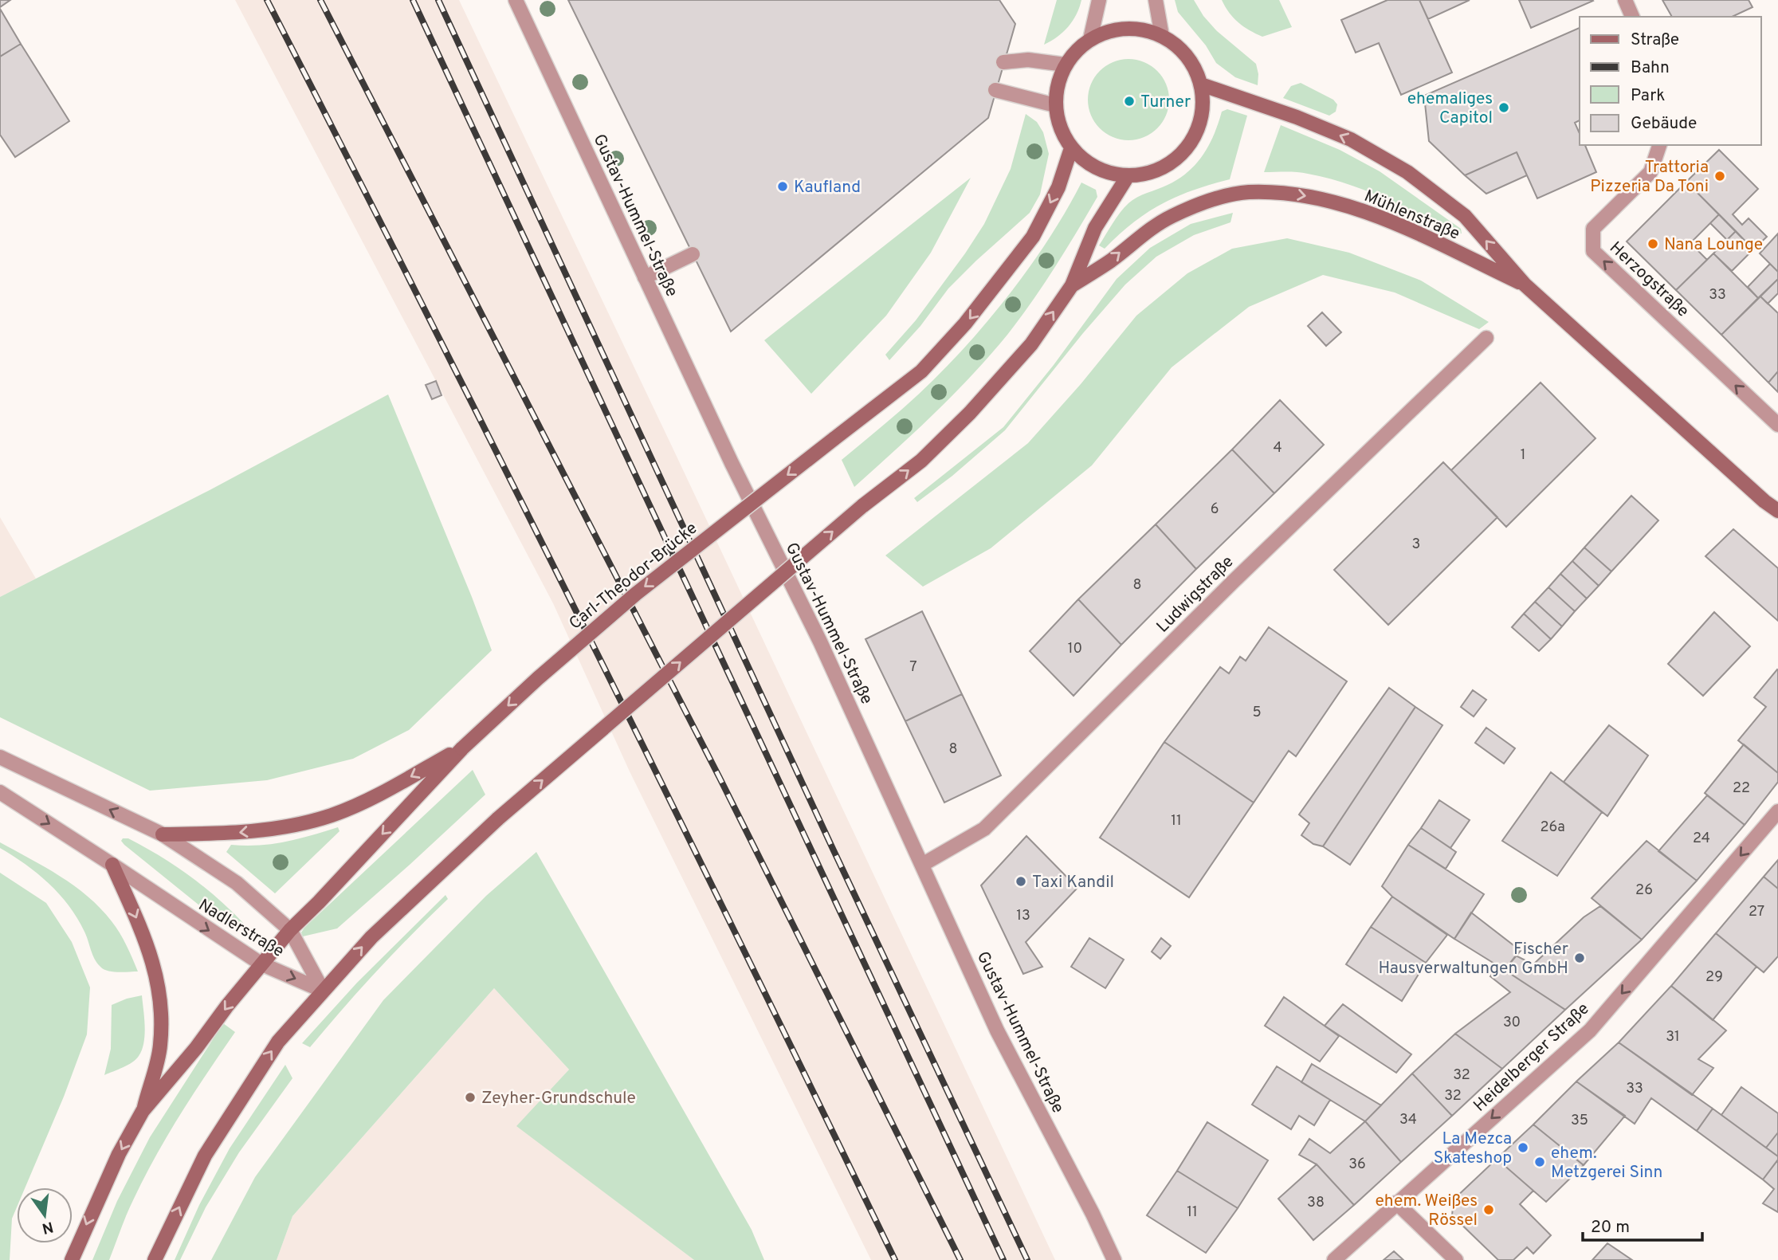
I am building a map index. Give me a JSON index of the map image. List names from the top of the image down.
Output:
{
  "streets": {
    "main road": ["Mühlenstraße", "Carl-Theodor-Brücke"],
    "street": [
      "Gustav-Hummel-Straße",
      "Herzogstraße",
      "Ludwigstraße",
      "Nadlerstraße",
      "Heidelberger Straße"
    ]
  },
  "crossings": [
    ["Mühlenstraße", "Carl-Theodor-Brücke"],
    ["Gustav-Hummel-Straße", "Ludwigstraße"]
  ],
  "one_way": ["Heidelberger Straße"],
  "places": [
    "Turner",
    "ehemaliges Capitol",
    "Trattoria Pizzeria Da Toni",
    "Kaufland",
    "Nana Lounge",
    "Taxi Kandil",
    "Fischer Hausverwaltungen GmbH",
    "Zeyher-Grundschule",
    "La Mezca Skateshop",
    "ehem. Metzgerei Sinn",
    "ehem. Weißes Rössel"
  ],
  "house_numbers": [
    "33",
    "4",
    "1",
    "6",
    "3",
    "8",
    "10",
    "7",
    "5",
    "8",
    "22",
    "11",
    "26a",
    "24",
    "26",
    "27",
    "13",
    "29",
    "30",
    "31",
    "32",
    "33",
    "32",
    "34",
    "35",
    "36",
    "38",
    "11"
  ],
  "legend": [
    "Straße",
    "Bahn",
    "Park",
    "Gebäude"
  ],
  "scale_bar": "20 m",
  "north": "bottom"
}
